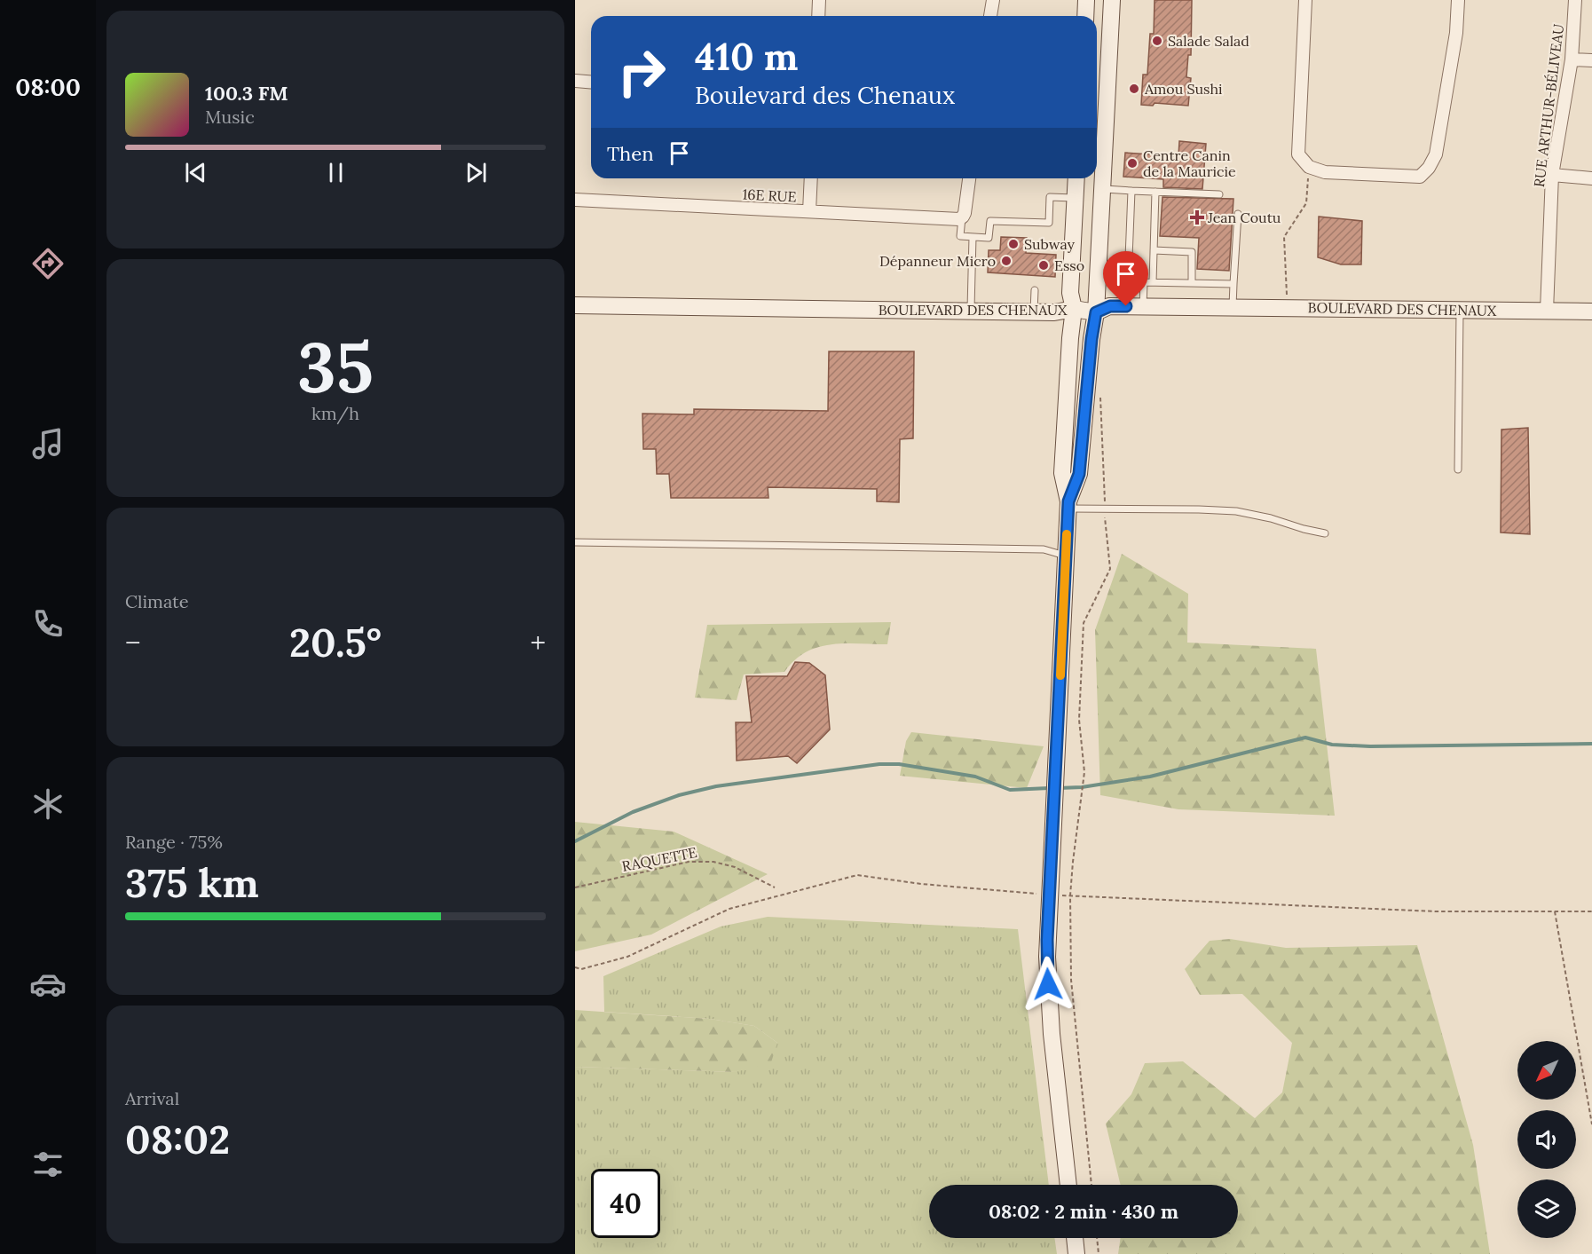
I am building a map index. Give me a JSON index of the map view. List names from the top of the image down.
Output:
{
  "streets": {
    "street": ["RUE ARTHUR-BÉLIVEAU", "16E RUE", "BOULEVARD DES CHENAUX"],
    "path": ["RAQUETTE"]
  },
  "crossings": [
    ["RUE ARTHUR-BÉLIVEAU", "BOULEVARD DES CHENAUX"]
  ],
  "places": {
    "other": [
      "Salade Salad",
      "Amou Sushi",
      "Centre Canin de la Mauricie",
      "Subway",
      "Dépanneur Micro",
      "Esso"
    ],
    "health": ["Jean Coutu"]
  },
  "north": "bottom left",
  "page": {
    "tabs": "08:00",
    "turn": ["410 m", "Boulevard des Chenaux"],
    "song": ["100.3 FM", "Music"],
    "then": "Then",
    "tile": [
      ["35", "km/h"],
      "Climate",
      ["Range · 75%", "375 km"],
      ["Arrival", "08:02"]
    ],
    "heat": ["−", "20.5°", "+"],
    "limit": "40",
    "trip": "08:02 · 2 min · 430 m"
  }
}
